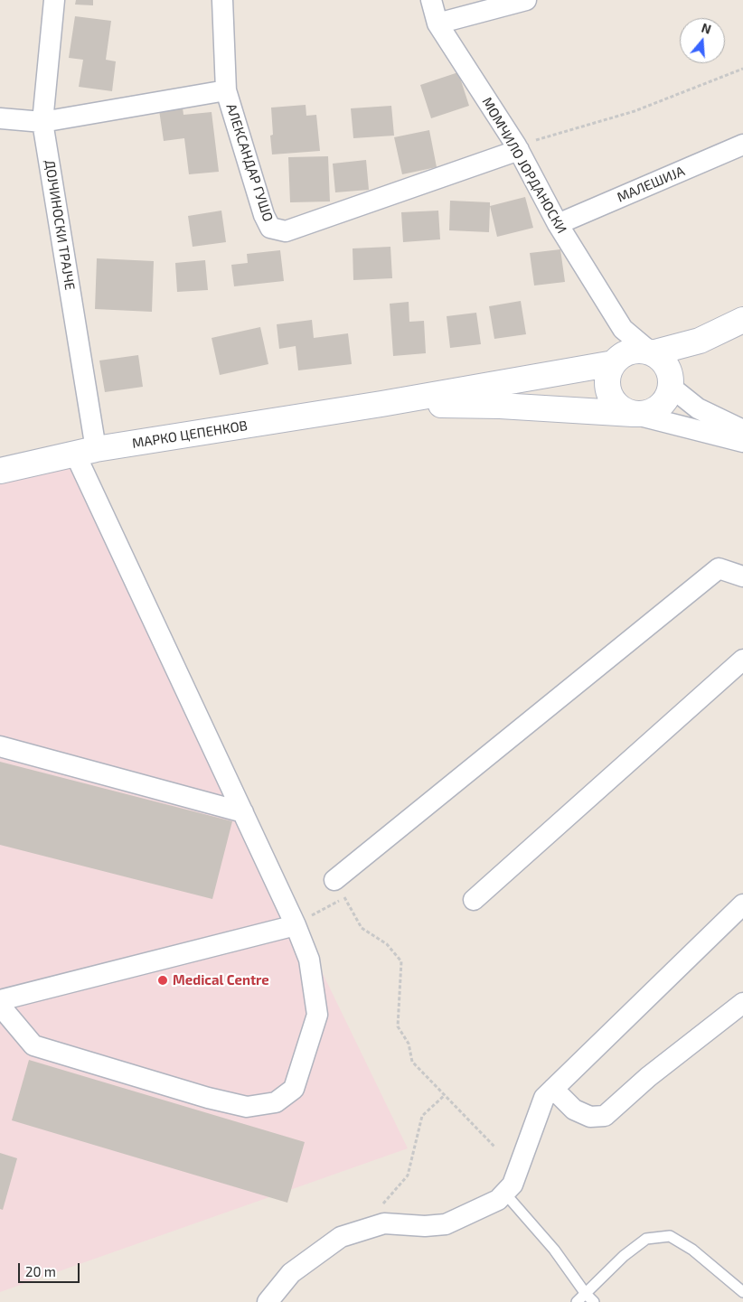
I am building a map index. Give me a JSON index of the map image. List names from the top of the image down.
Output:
{
  "streets": {
    "street": [
      "АЛЕКСАНДАР ГУШО",
      "МОМЧИЛО ЈОРДАНОСКИ",
      "МАЛЕШИЈА",
      "ДОЈЧИНОСКИ ТРАЈЧЕ",
      "МАРКО ЦЕПЕНКОВ"
    ]
  },
  "crossings": [
    ["АЛЕКСАНДАР ГУШО", "МОМЧИЛО ЈОРДАНОСКИ"],
    ["АЛЕКСАНДАР ГУШО", "ДОЈЧИНОСКИ ТРАЈЧЕ"],
    ["МОМЧИЛО ЈОРДАНОСКИ", "МАЛЕШИЈА"],
    ["ДОЈЧИНОСКИ ТРАЈЧЕ", "МАРКО ЦЕПЕНКОВ"]
  ],
  "places": ["Medical Centre"],
  "scale_bar": "20 m",
  "north": "top"
}
